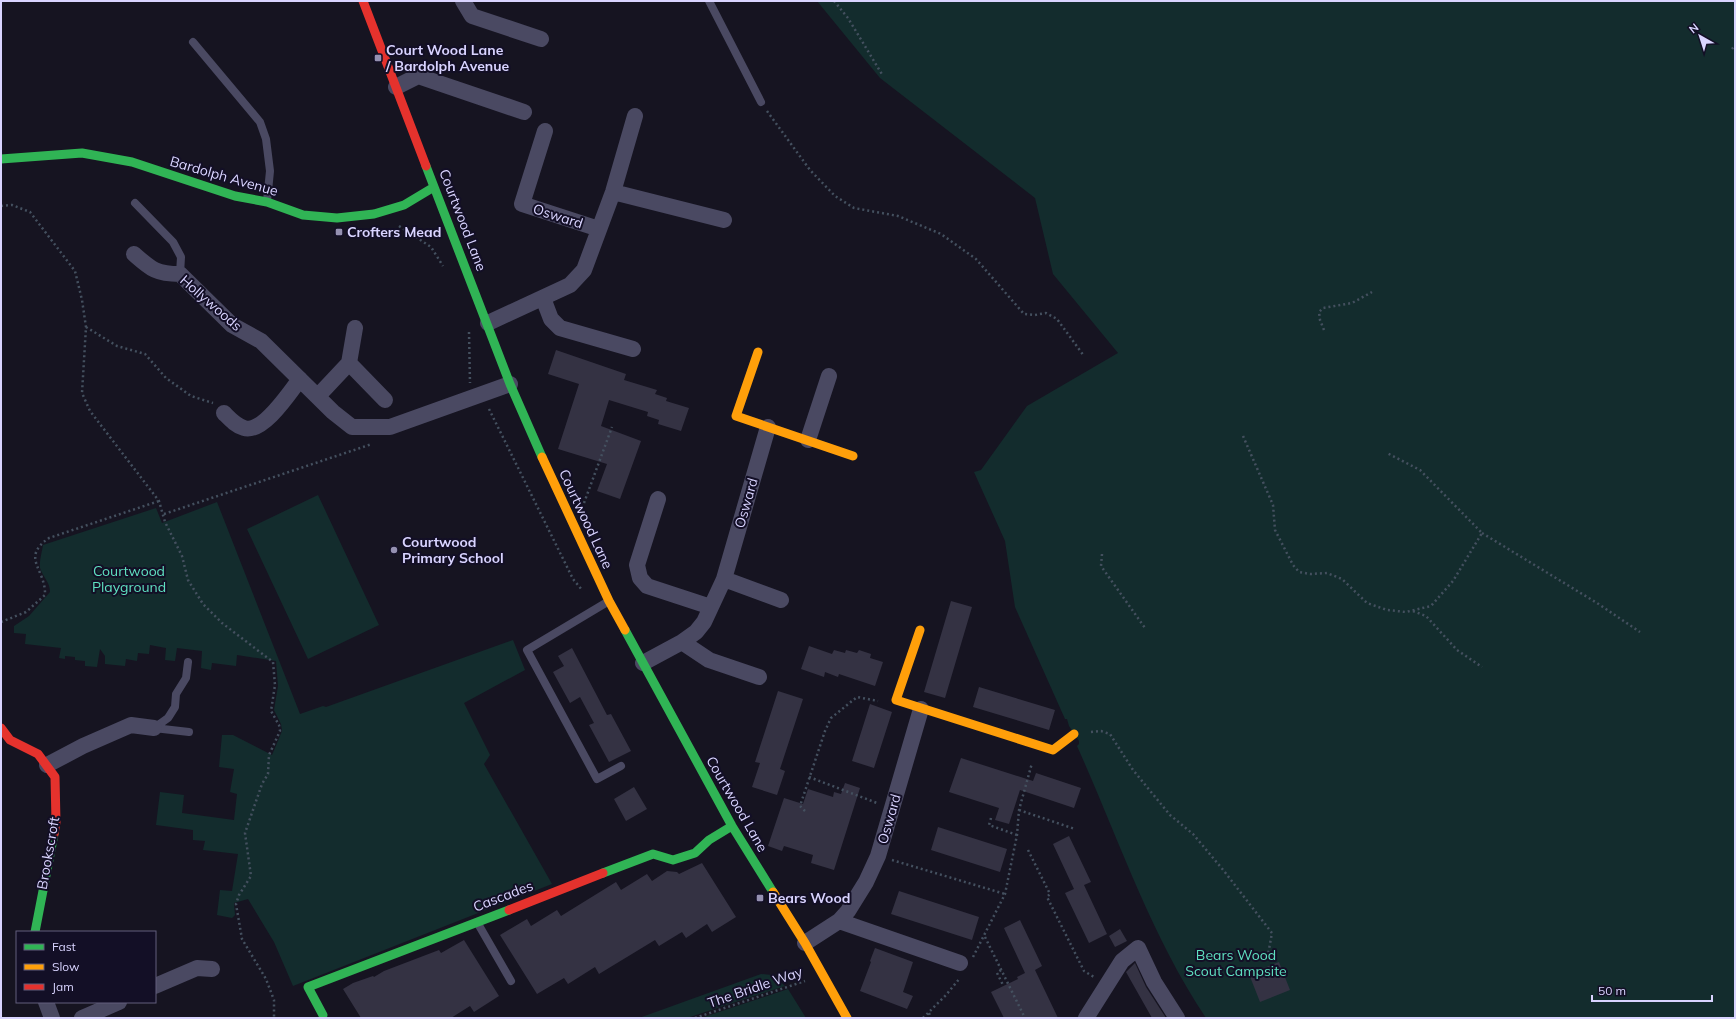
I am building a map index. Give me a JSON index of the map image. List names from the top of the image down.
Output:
{
  "streets": {
    "street": [
      "Bardolph Avenue",
      "Osward",
      "Courtwood Lane",
      "Hollywoods",
      "Brookscroft",
      "Cascades"
    ],
    "path": ["The Bridle Way"]
  },
  "crossings": [
    ["Bardolph Avenue", "Courtwood Lane"],
    ["Osward", "Courtwood Lane"],
    ["Courtwood Lane", "Hollywoods"],
    ["Courtwood Lane", "Cascades"],
    ["Courtwood Lane", "The Bridle Way"]
  ],
  "parks": ["Courtwood Playground", "Bears Wood Scout Campsite"],
  "places": {
    "transit": ["Court Wood Lane / Bardolph Avenue", "Crofters Mead", "Bears Wood"],
    "other": ["Courtwood Primary School"]
  },
  "legend": ["Fast", "Slow", "Jam"],
  "scale_bar": "50 m",
  "north": "top left"
}
